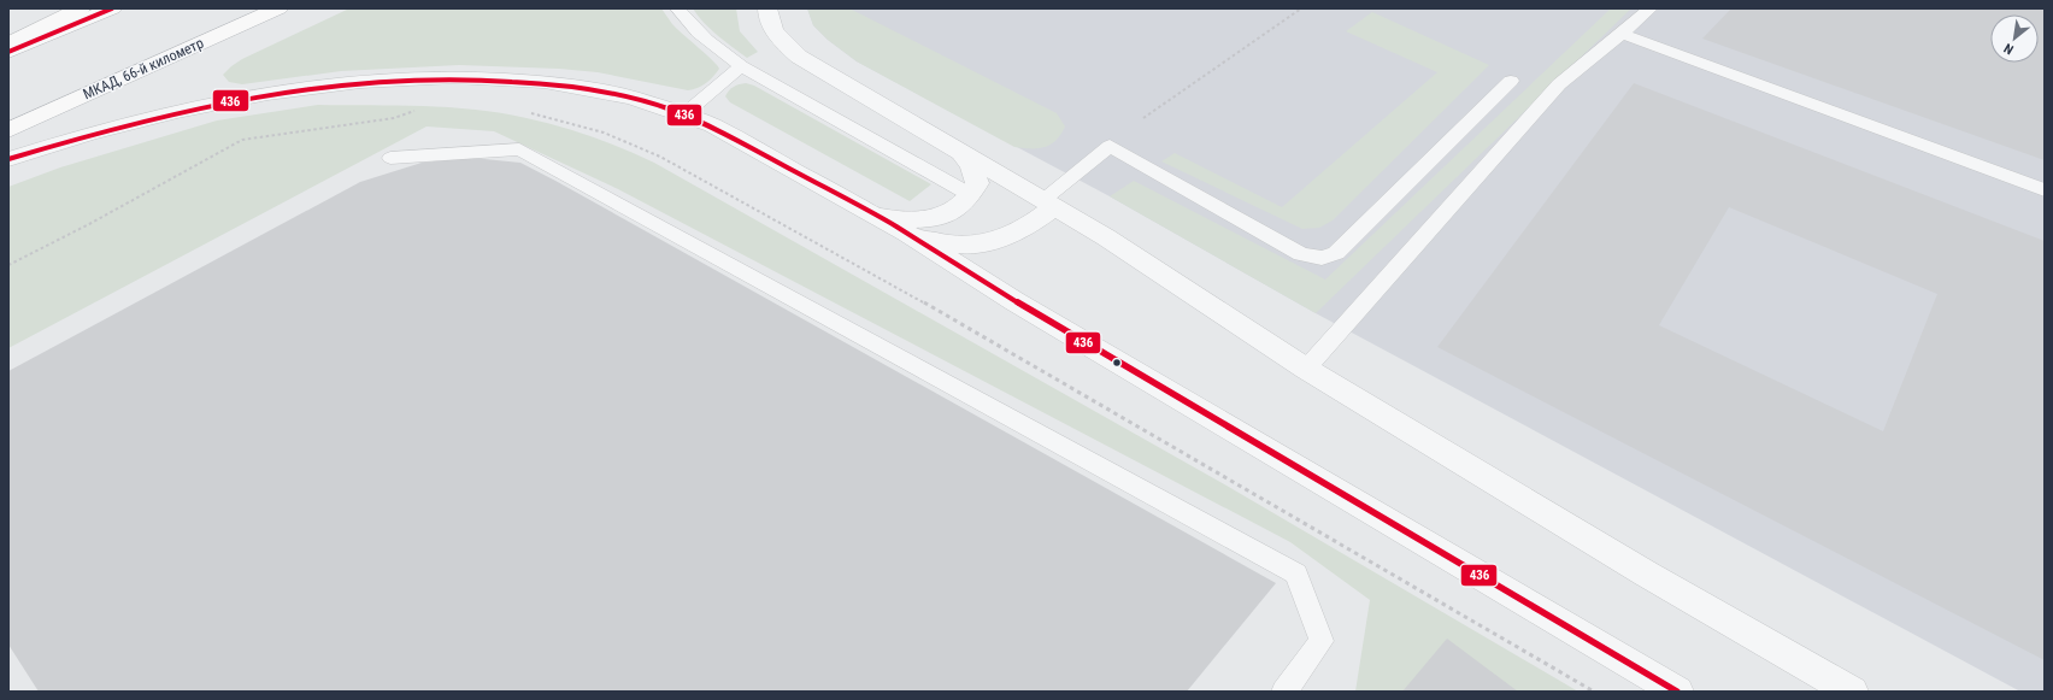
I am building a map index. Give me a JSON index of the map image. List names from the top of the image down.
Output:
{
  "streets": {
    "main road": ["МКАД, 66-й километр"]
  },
  "lines": ["transit line 436"],
  "north": "bottom left"
}
